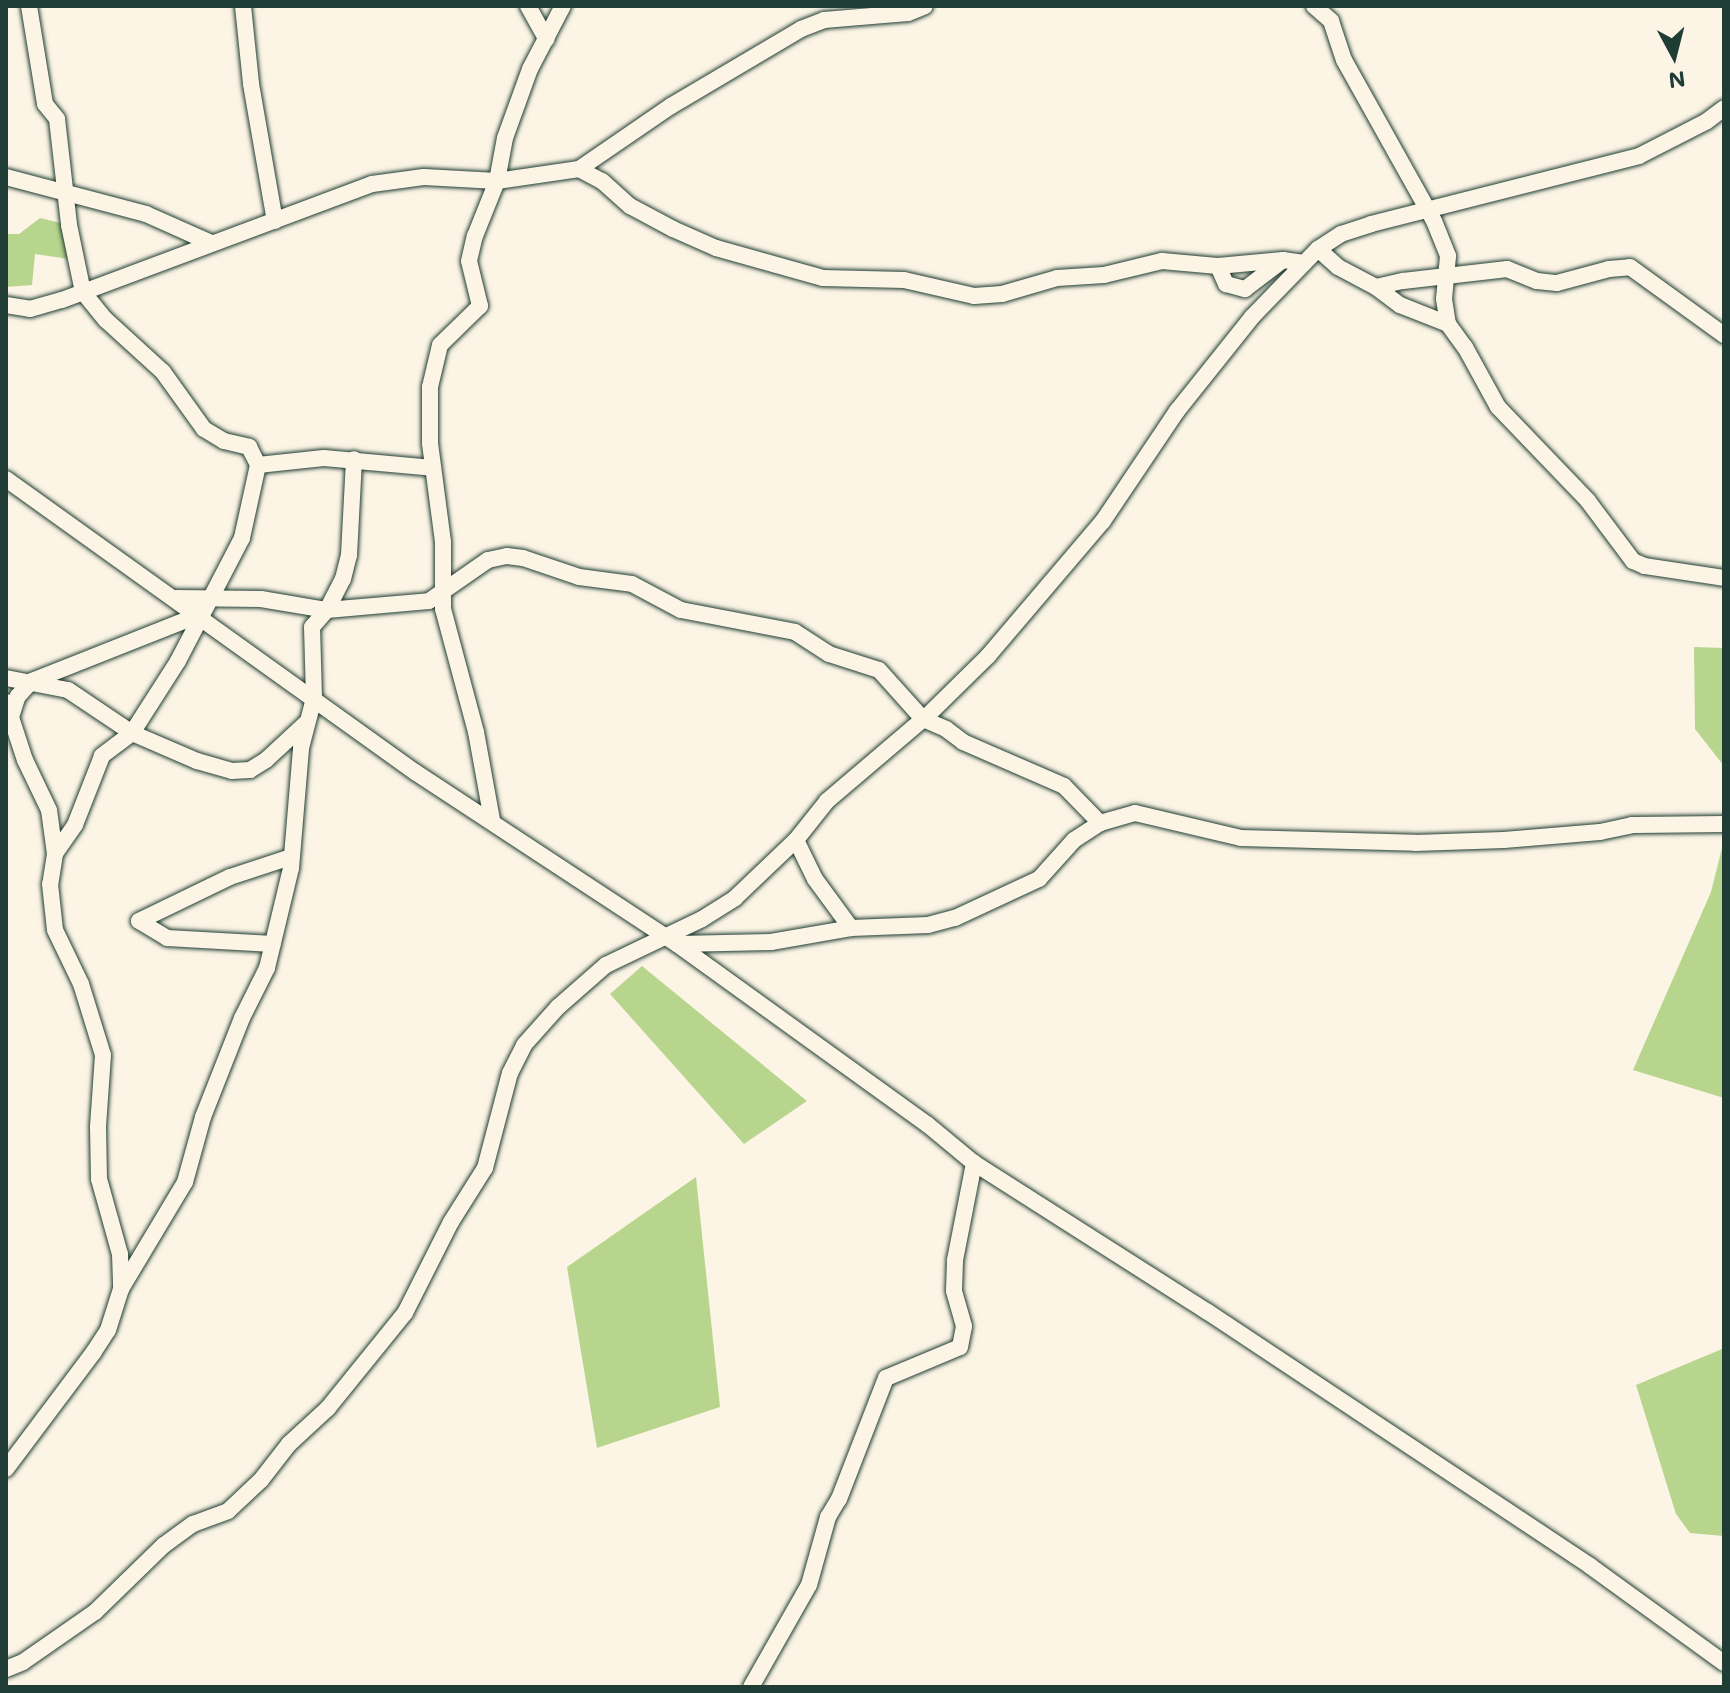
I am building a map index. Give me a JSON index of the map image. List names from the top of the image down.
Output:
{
  "north": "bottom"
}
